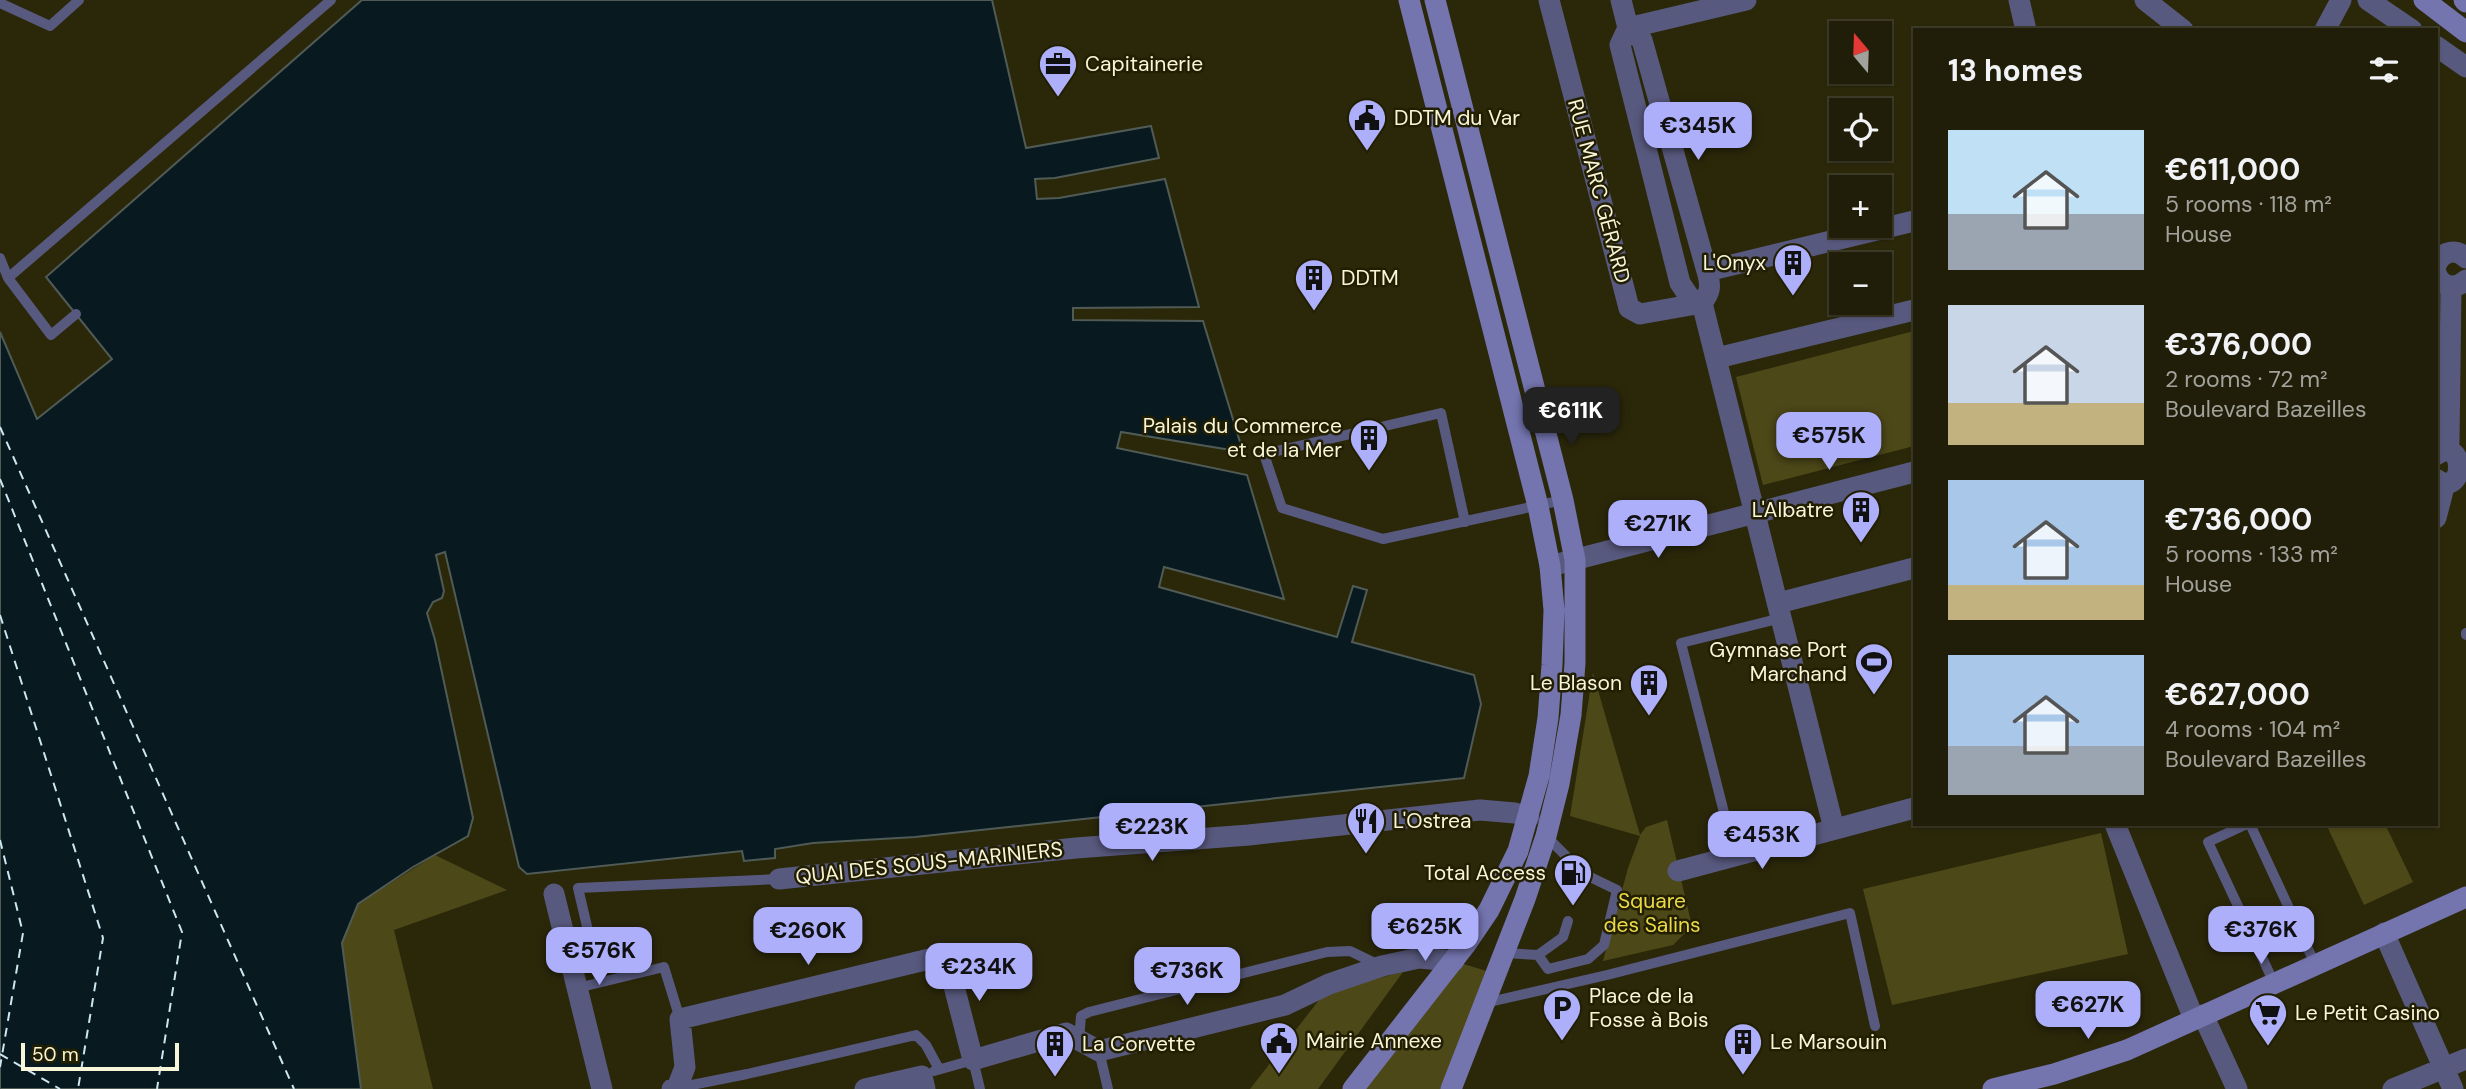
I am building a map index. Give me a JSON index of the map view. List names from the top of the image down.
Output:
{
  "streets": {
    "street": ["RUE MARC GÉRARD", "QUAI DES SOUS-MARINIERS"]
  },
  "parks": ["Square des Salins"],
  "places": {
    "office": ["Capitainerie"],
    "public building": ["DDTM du Var", "Mairie Annexe"],
    "building": [
      "L'Onyx",
      "DDTM",
      "Palais du Commerce et de la Mer",
      "L'Albatre",
      "Le Blason",
      "Le Marsouin",
      "La Corvette"
    ],
    "sports": ["Gymnase Port Marchand"],
    "restaurant": ["L'Ostrea"],
    "fuel station": ["Total Access"],
    "parking": ["Place de la Fosse à Bois"],
    "supermarket": ["Le Petit Casino"]
  },
  "scale_bar": "50 m",
  "north": "top",
  "page": {
    "map_buttons": ["+", "−"],
    "heading": "13 homes",
    "price": [
      "€345K",
      "€611K",
      "€575K",
      "€271K",
      "€223K",
      "€453K",
      "€625K",
      "€376K",
      "€260K",
      "€576K",
      "€234K",
      "€736K",
      "€627K"
    ],
    "list": [
      {
        "name": "€611,000",
        "note": "5 rooms · 118 m² · House"
      },
      {
        "name": "€376,000",
        "note": "2 rooms · 72 m² · Boulevard Bazeilles"
      },
      {
        "name": "€736,000",
        "note": "5 rooms · 133 m² · House"
      },
      {
        "name": "€627,000",
        "note": "4 rooms · 104 m² · Boulevard Bazeilles"
      }
    ],
    "scale": "50 m"
  }
}
